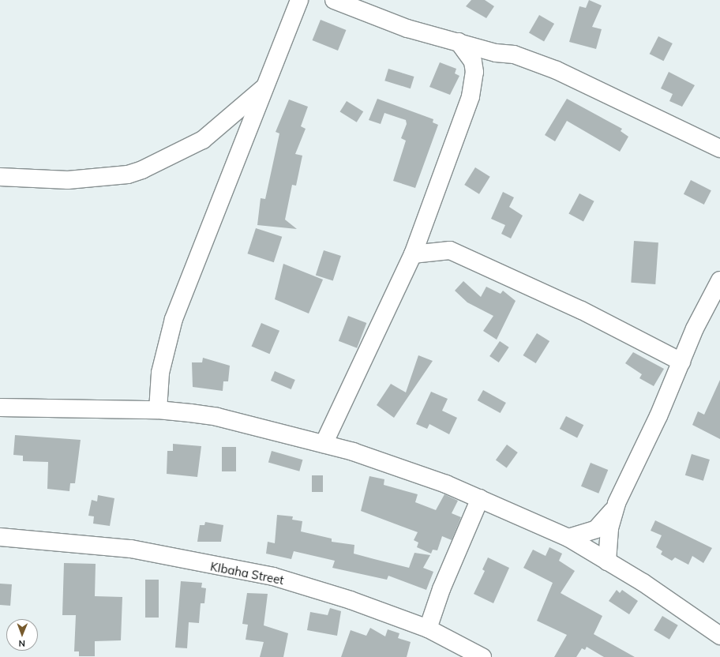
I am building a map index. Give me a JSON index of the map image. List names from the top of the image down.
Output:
{
  "streets": {
    "street": ["KIbaha Street"]
  },
  "north": "bottom"
}
